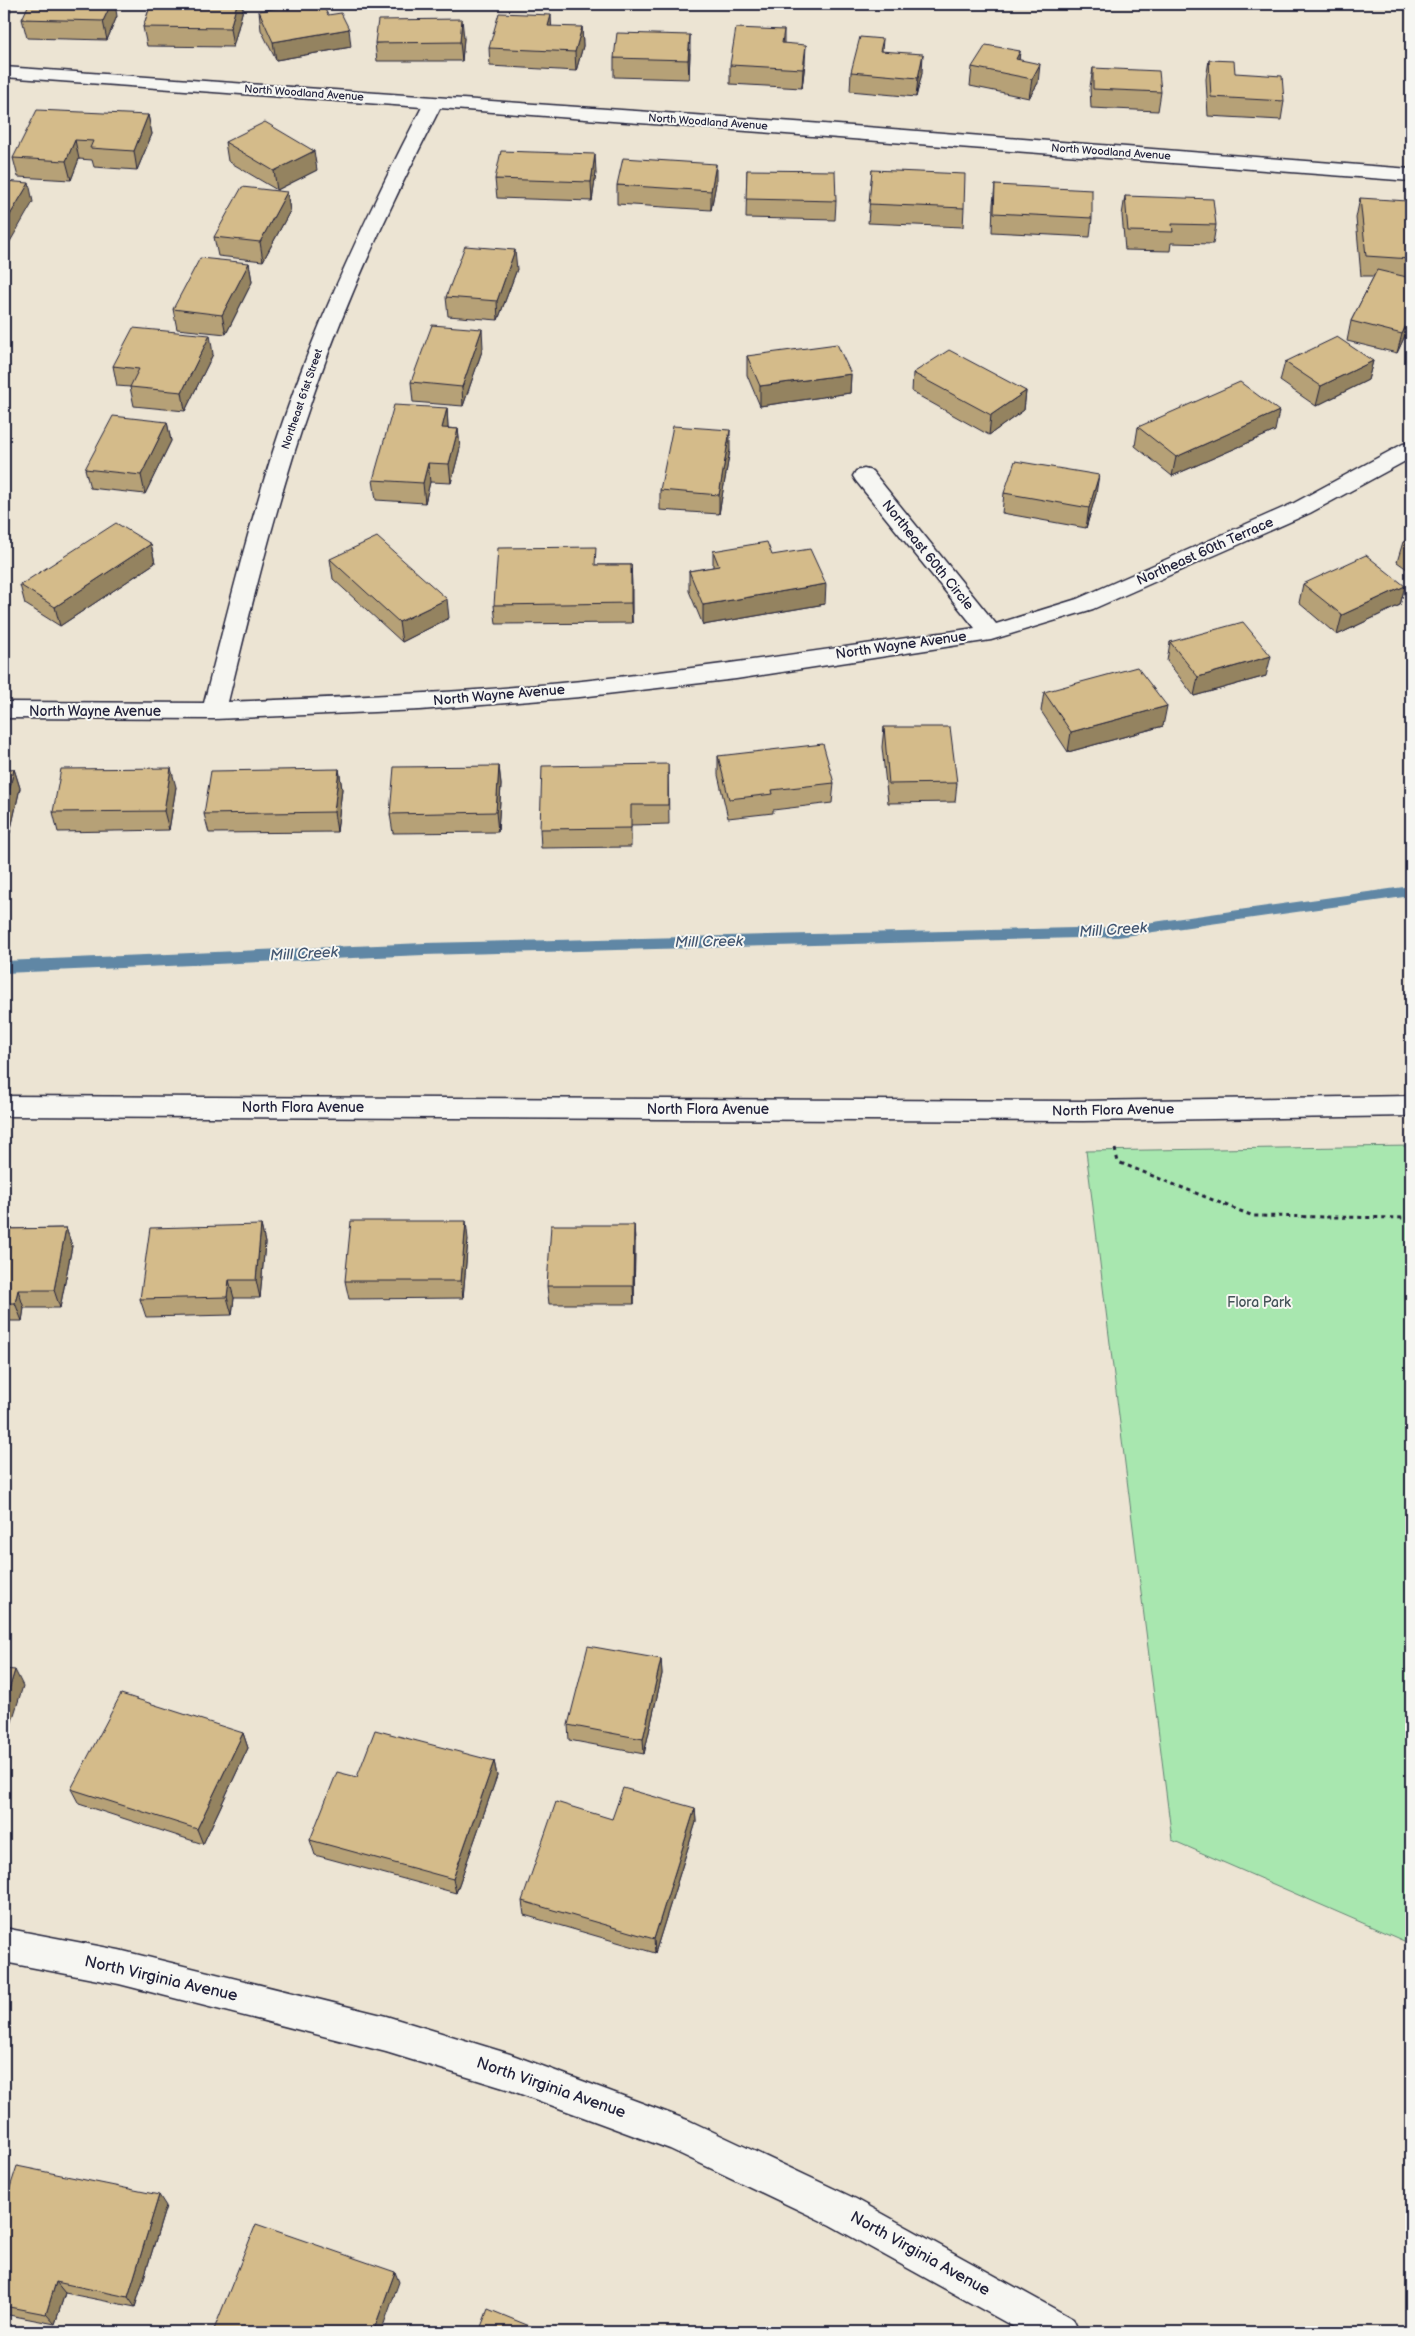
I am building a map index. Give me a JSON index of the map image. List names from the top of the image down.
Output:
{
  "streets": {
    "street": [
      "North Woodland Avenue",
      "Northeast 61st Street",
      "Northeast 60th Terrace",
      "Northeast 60th Circle",
      "North Wayne Avenue",
      "North Flora Avenue",
      "North Virginia Avenue"
    ]
  },
  "crossings": [
    ["North Woodland Avenue", "Northeast 61st Street"],
    ["Northeast 61st Street", "North Wayne Avenue"],
    ["Northeast 60th Terrace", "Northeast 60th Circle"],
    ["Northeast 60th Terrace", "North Wayne Avenue"],
    ["Northeast 60th Circle", "North Wayne Avenue"]
  ],
  "water": ["Mill Creek"],
  "parks": ["Flora Park"]
}
